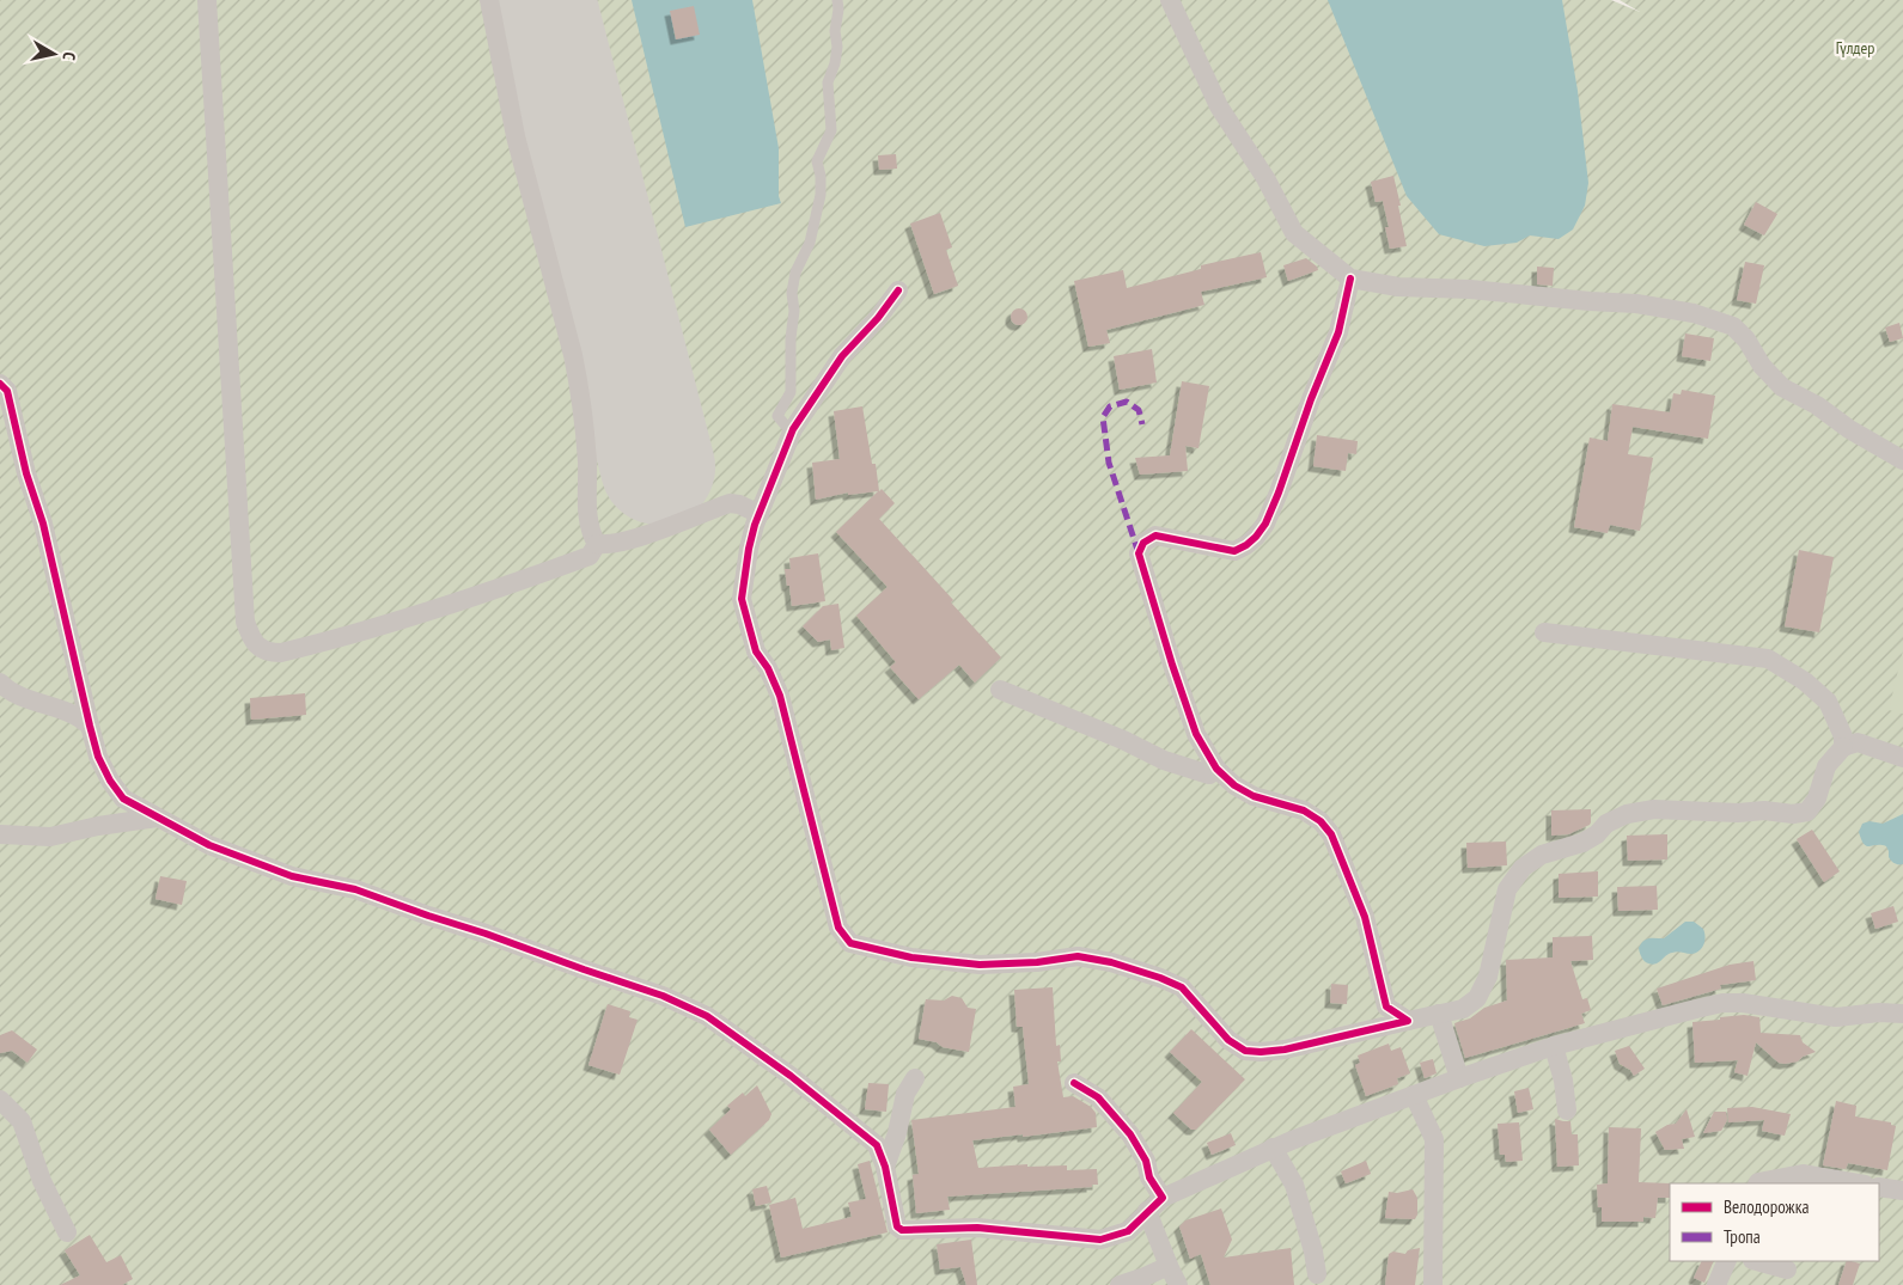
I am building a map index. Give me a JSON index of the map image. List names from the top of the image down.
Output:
{
  "parks": ["Гүлдер"],
  "legend": ["Велодорожка", "Тропа"],
  "north": "right"
}
